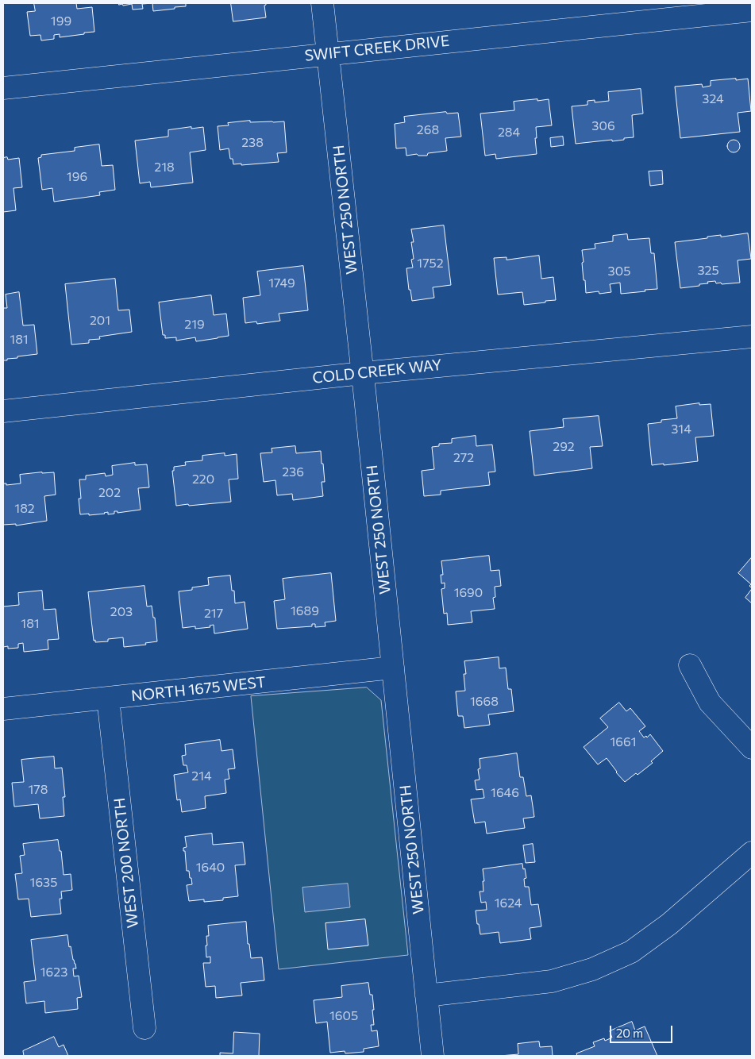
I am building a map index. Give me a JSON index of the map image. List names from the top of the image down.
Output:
{
  "streets": {
    "street": [
      "SWIFT CREEK DRIVE",
      "WEST 250 NORTH",
      "COLD CREEK WAY",
      "NORTH 1675 WEST",
      "WEST 200 NORTH"
    ]
  },
  "crossings": [
    ["SWIFT CREEK DRIVE", "WEST 250 NORTH"],
    ["WEST 250 NORTH", "COLD CREEK WAY"],
    ["WEST 250 NORTH", "NORTH 1675 WEST"],
    ["NORTH 1675 WEST", "WEST 200 NORTH"]
  ],
  "house_numbers": [
    "199",
    "324",
    "306",
    "268",
    "284",
    "238",
    "218",
    "196",
    "1752",
    "325",
    "305",
    "1749",
    "201",
    "219",
    "181",
    "314",
    "292",
    "272",
    "236",
    "220",
    "202",
    "182",
    "1690",
    "1689",
    "203",
    "217",
    "181",
    "1668",
    "1661",
    "214",
    "178",
    "1646",
    "1640",
    "1635",
    "1624",
    "1623",
    "1605"
  ],
  "scale_bar": "20 m"
}
